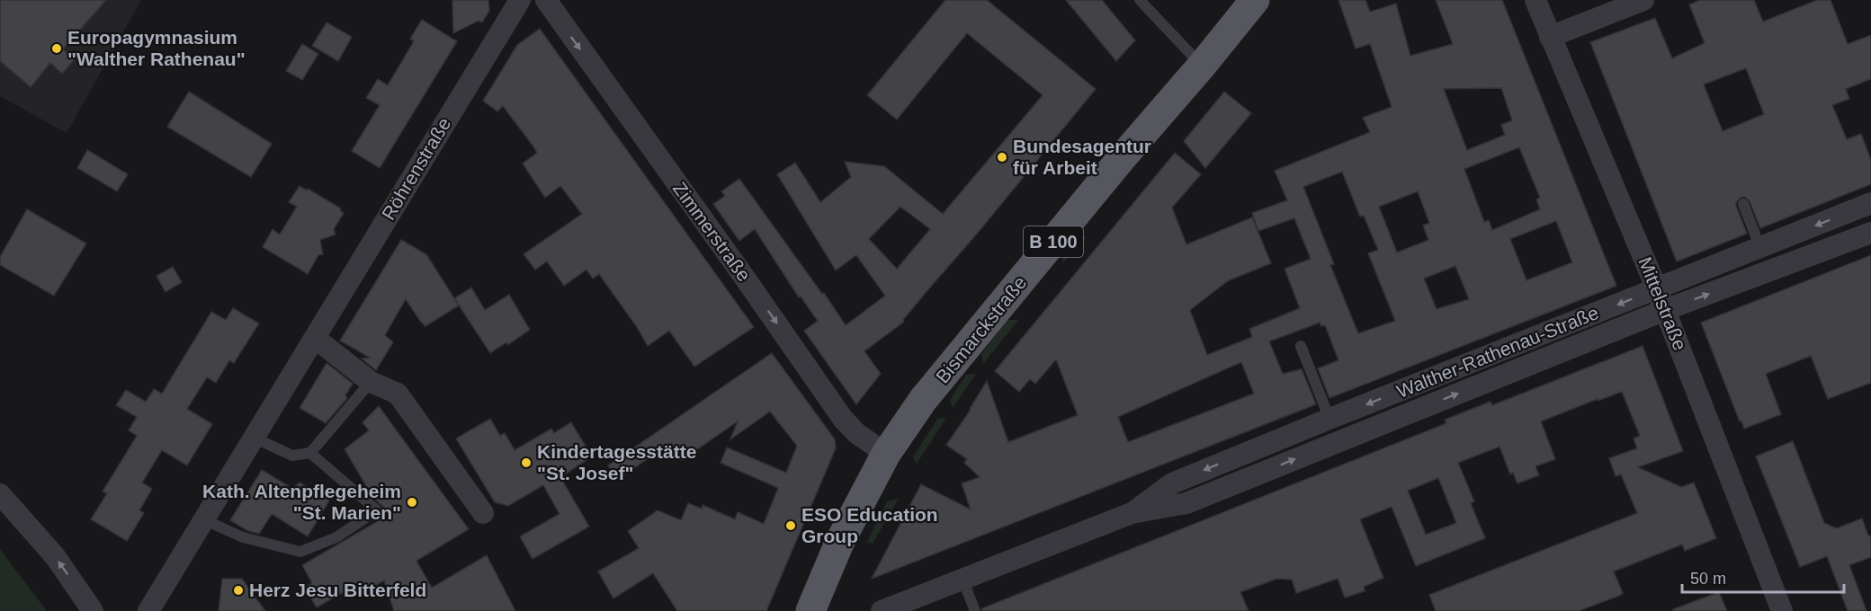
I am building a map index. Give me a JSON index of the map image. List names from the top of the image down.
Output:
{
  "streets": {
    "main road": ["B 100", "Bismarckstraße"],
    "street": [
      "Röhrenstraße",
      "Zimmerstraße",
      "Mittelstraße",
      "Walther-Rathenau-Straße"
    ]
  },
  "crossings": [
    ["Zimmerstraße", "Bismarckstraße"],
    ["Mittelstraße", "Walther-Rathenau-Straße"]
  ],
  "one_way": ["Zimmerstraße"],
  "places": [
    "Europagymnasium \"Walther Rathenau\"",
    "Bundesagentur für Arbeit",
    "Kindertagesstätte \"St. Josef\"",
    "Kath. Altenpflegeheim \"St. Marien\"",
    "ESO Education Group",
    "Herz Jesu Bitterfeld"
  ],
  "scale_bar": "50 m"
}
